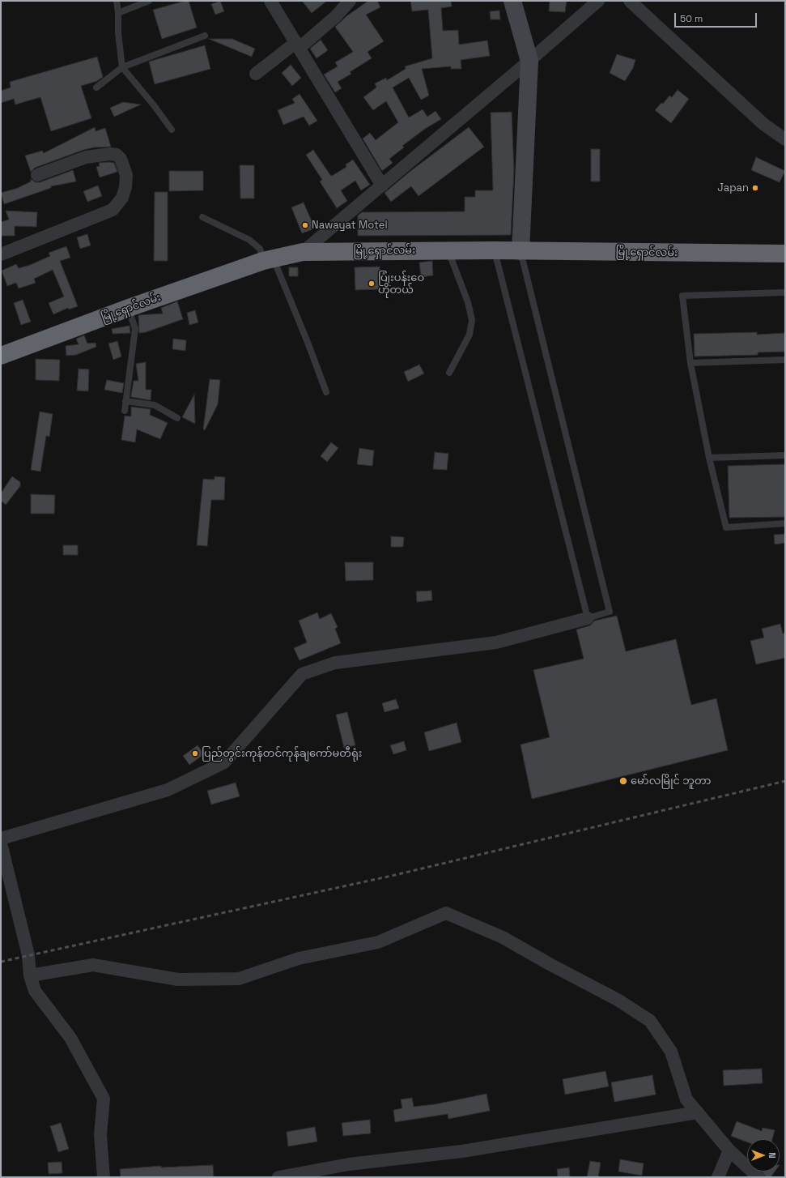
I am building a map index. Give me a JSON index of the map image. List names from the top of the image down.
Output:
{
  "streets": {
    "highway": ["မြို့ရှောင်လမ်း"]
  },
  "places": [
    "Japan",
    "Nawayat Motel",
    "ပြုံးပန်းဝေ ဟိုတယ်",
    "ပြည်တွင်းကုန်တင်ကုန်ချကော်မတီရုံး",
    "မော်လမြိုင် ဘူတာ"
  ],
  "scale_bar": "50 m",
  "north": "right"
}
